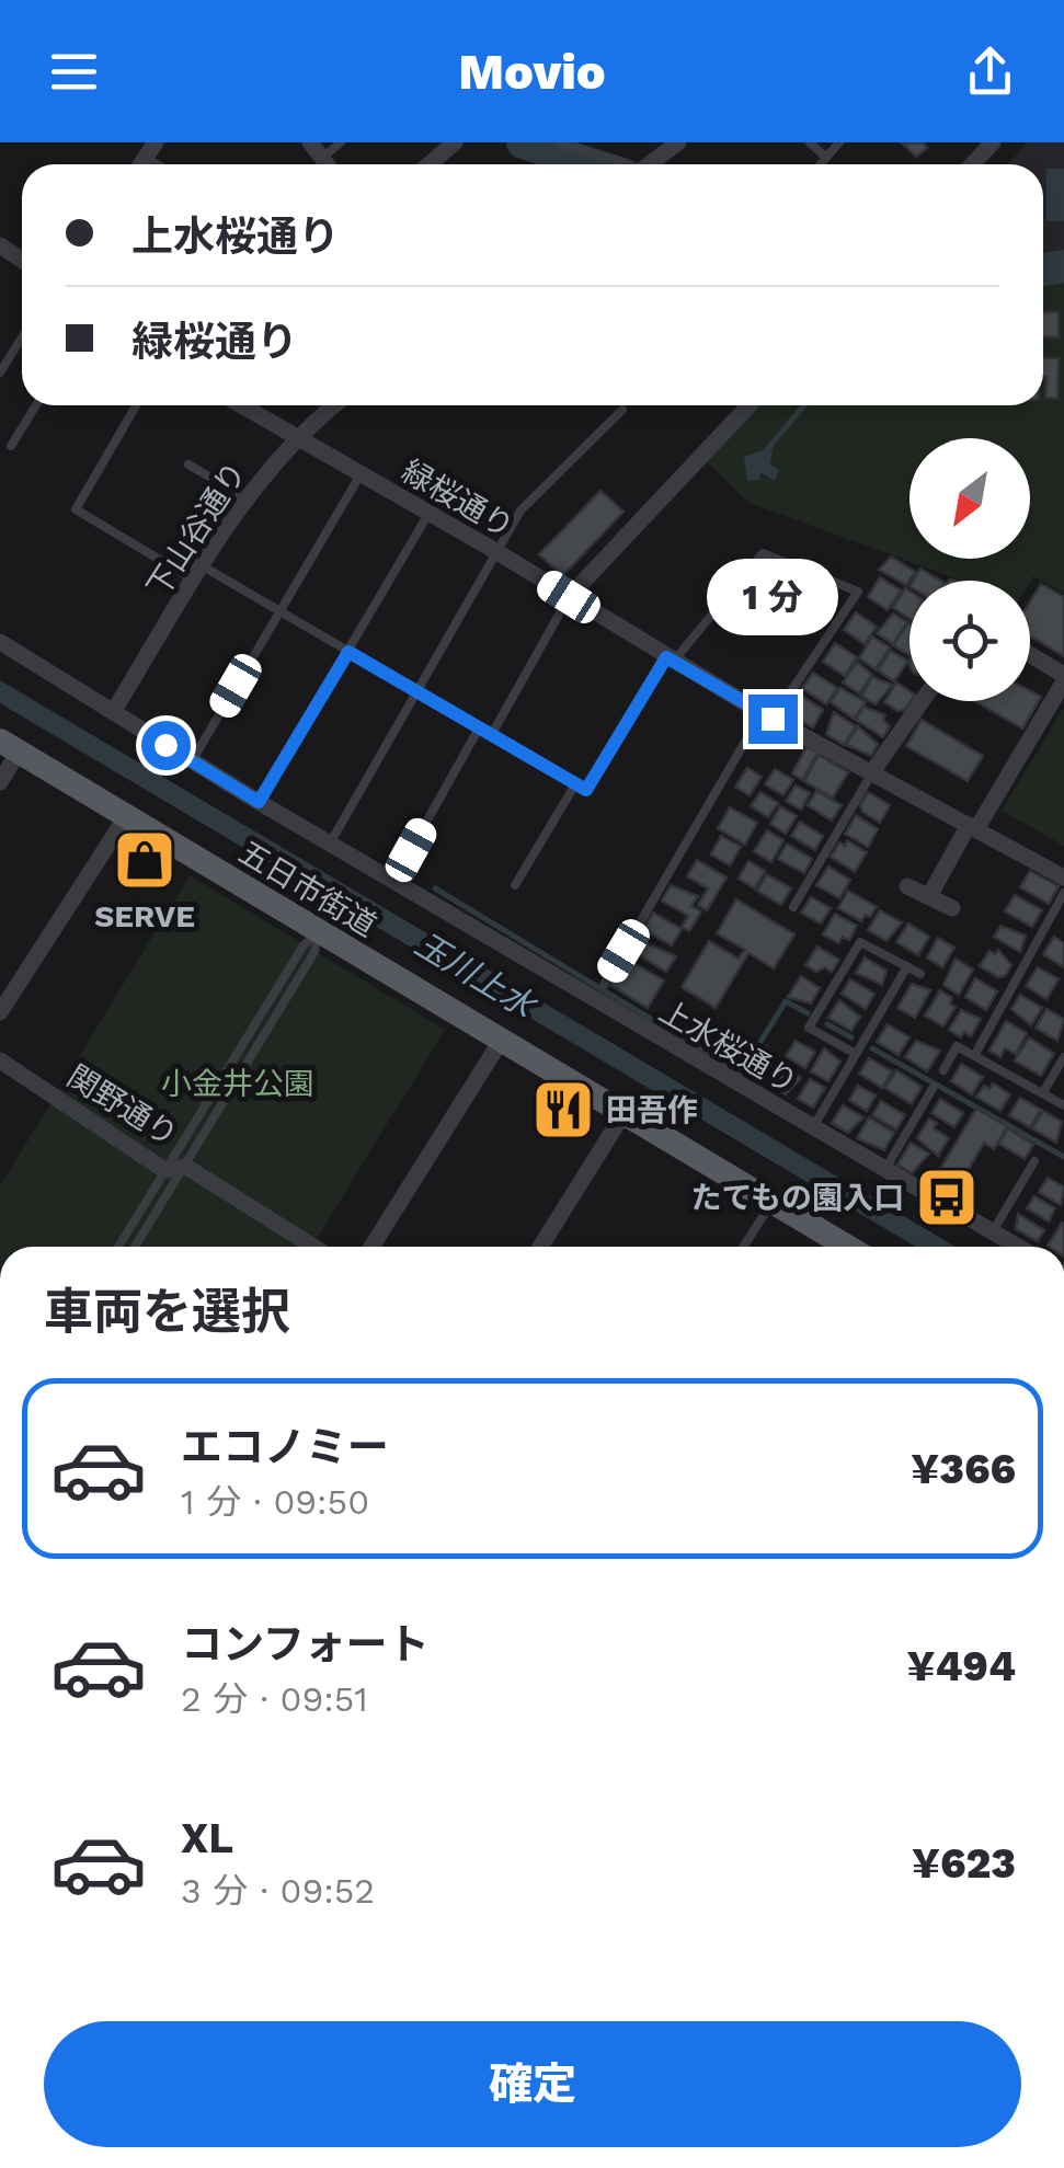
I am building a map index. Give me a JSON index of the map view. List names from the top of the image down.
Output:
{
  "streets": {
    "main road": ["五日市街道"],
    "street": [
      "緑桜通り",
      "下山谷通り",
      "上水桜通り",
      "関野通り"
    ]
  },
  "crossings": [
    ["緑桜通り", "下山谷通り"],
    ["下山谷通り", "上水桜通り"]
  ],
  "water": ["玉川上水"],
  "parks": ["小金井公園"],
  "places": {
    "shop": ["SERVE"],
    "restaurant": ["田吾作"],
    "bus stop": ["たてもの園入口"]
  },
  "north": "bottom left",
  "page": {
    "header": "Movio",
    "banner": ["上水桜通り", "緑桜通り"],
    "bubble": "1 分",
    "heading": "車両を選択",
    "list": [
      {
        "name": "エコノミー",
        "note": "1 分 · 09:50",
        "value": "¥366"
      },
      {
        "name": "コンフォート",
        "note": "2 分 · 09:51",
        "value": "¥494"
      },
      {
        "name": "XL",
        "note": "3 分 · 09:52",
        "value": "¥623"
      }
    ],
    "buttons": "確定"
  }
}
